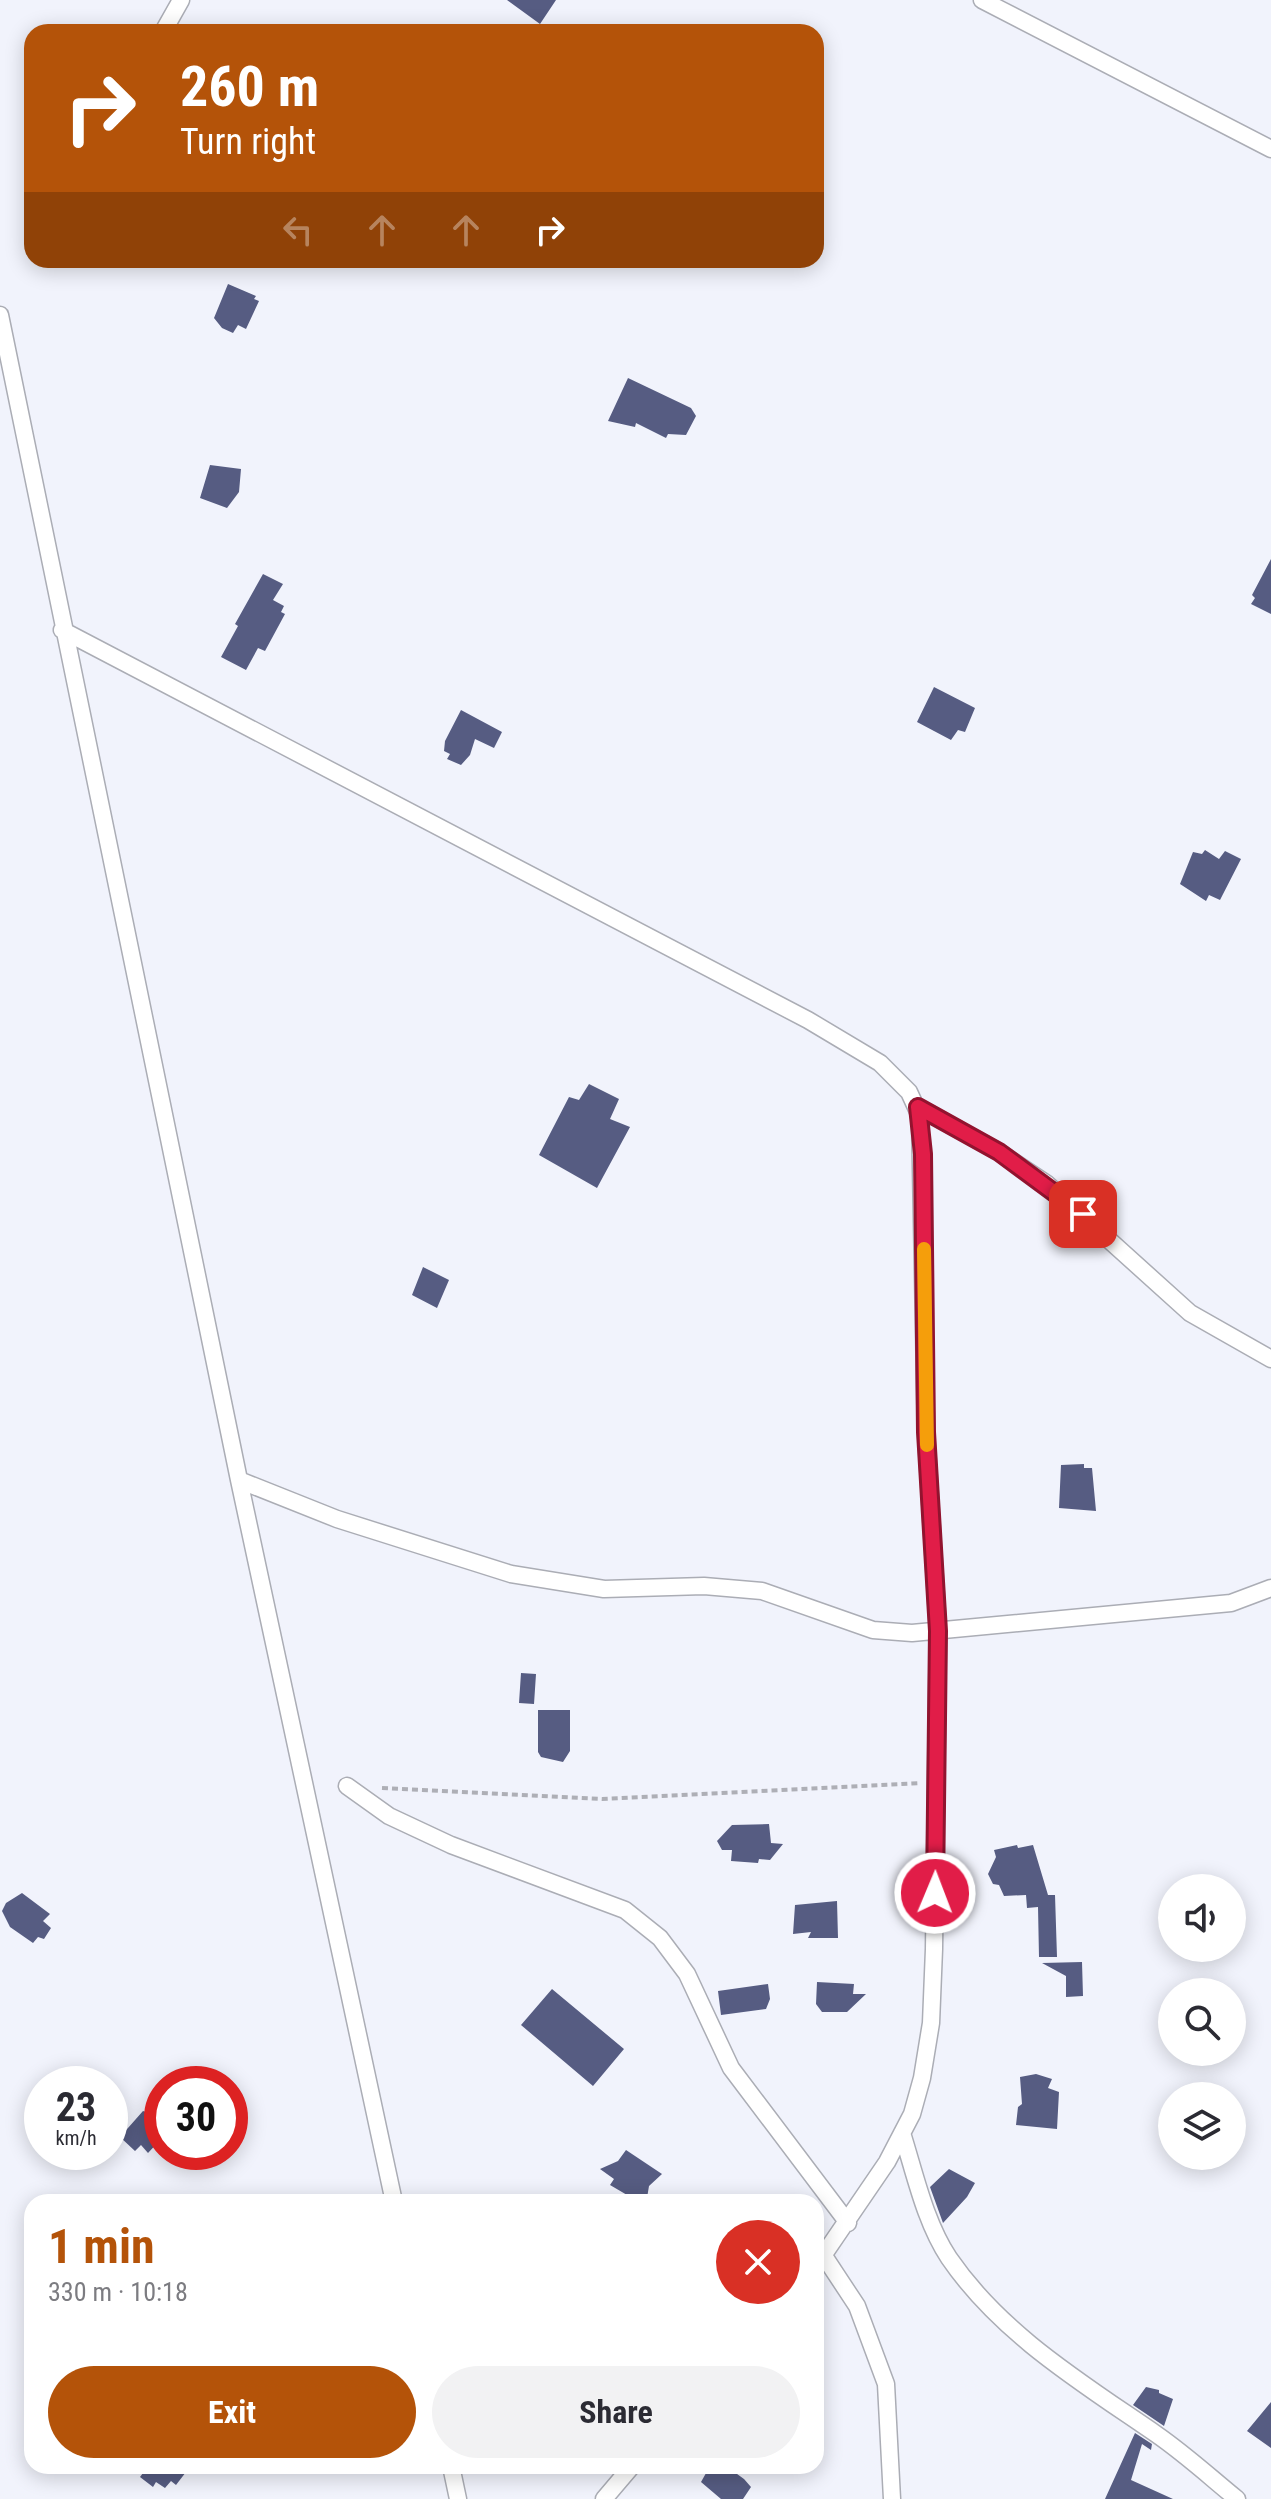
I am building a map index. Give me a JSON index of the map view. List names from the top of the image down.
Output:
{
  "page": {
    "turn": ["260 m", "Turn right"],
    "speed": "23 km/h",
    "limit": "30",
    "heading": ["1 min", "330 m · 10:18"],
    "buttons": ["Exit", "Share"]
  }
}
